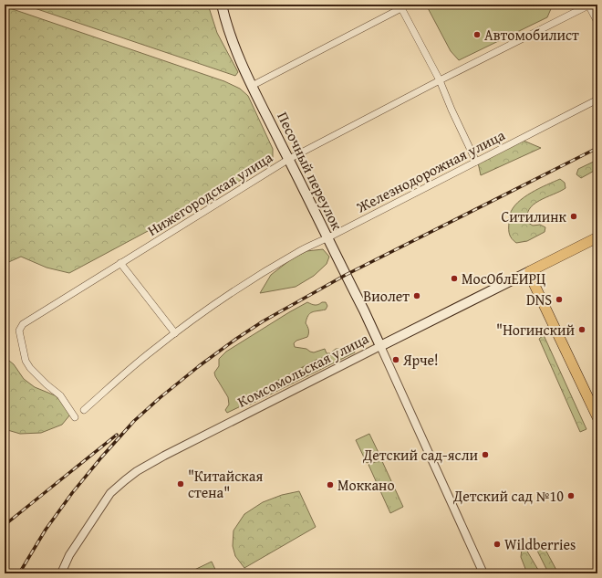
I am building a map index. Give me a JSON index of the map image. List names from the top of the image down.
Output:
{
  "streets": {
    "main road": ["Песочный переулок", "Комсомольская улица"],
    "street": ["Железнодорожная улица", "Нижегородская улица"]
  },
  "crossings": [
    ["Песочный переулок", "Железнодорожная улица"],
    ["Песочный переулок", "Нижегородская улица"],
    ["Песочный переулок", "Комсомольская улица"]
  ],
  "places": [
    "Автомобилист",
    "Ситилинк",
    "МосОблЕИРЦ",
    "Виолет",
    "DNS",
    "\"Ногинский",
    "Ярче!",
    "Детский сад-ясли",
    "\"Китайская стена\"",
    "Моккано",
    "Детский сад №10",
    "Wildberries"
  ]
}
